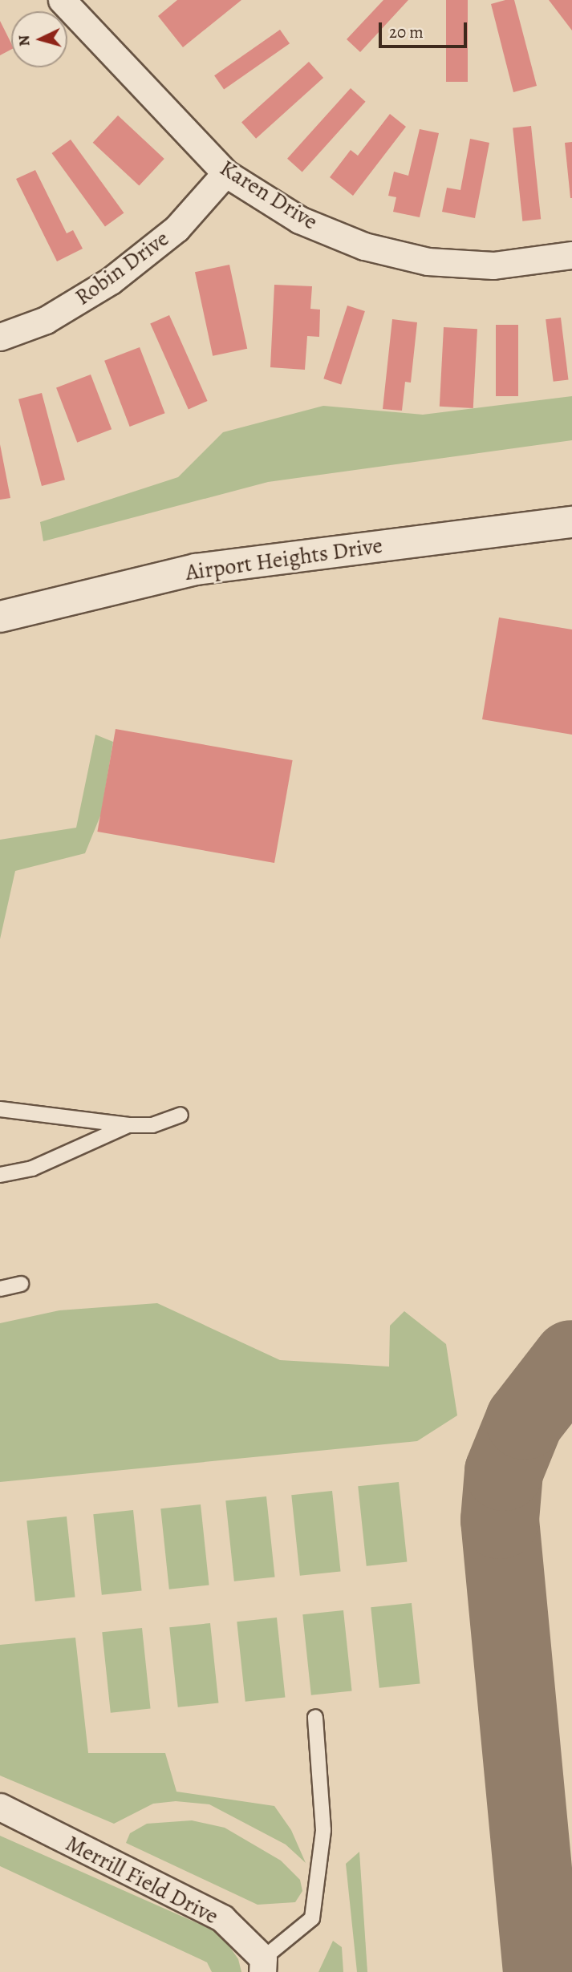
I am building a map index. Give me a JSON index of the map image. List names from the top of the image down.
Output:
{
  "streets": {
    "street": [
      "Karen Drive",
      "Robin Drive",
      "Airport Heights Drive",
      "Merrill Field Drive"
    ]
  },
  "crossings": [
    ["Karen Drive", "Robin Drive"]
  ],
  "scale_bar": "20 m",
  "north": "left"
}
